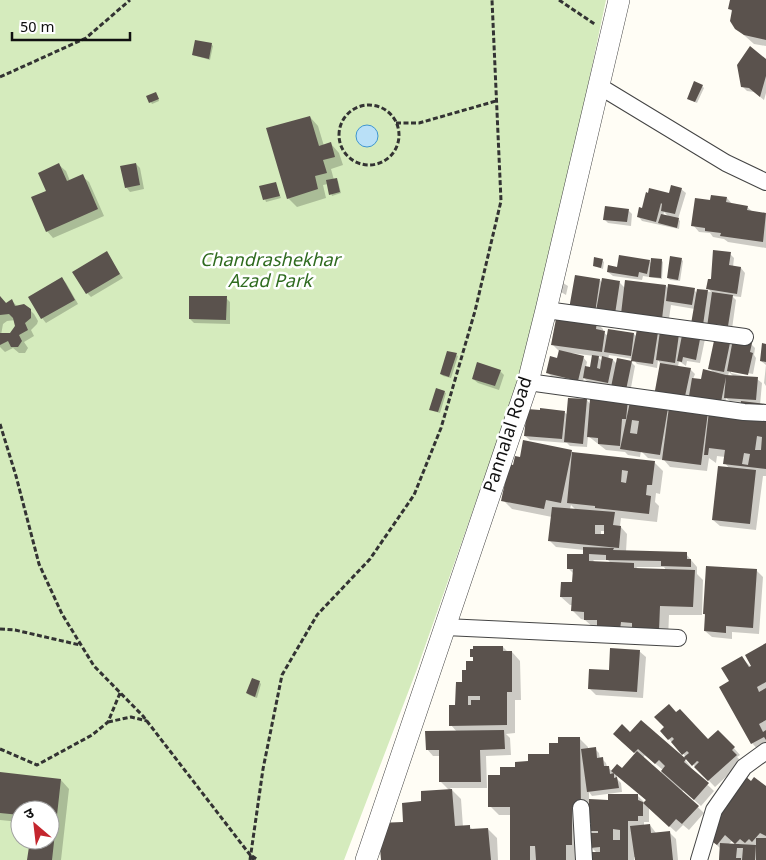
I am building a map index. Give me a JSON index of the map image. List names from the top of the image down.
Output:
{
  "streets": {
    "street": ["Pannalal Road"]
  },
  "parks": ["Chandrashekhar Azad Park"],
  "scale_bar": "50 m",
  "north": "top left"
}
